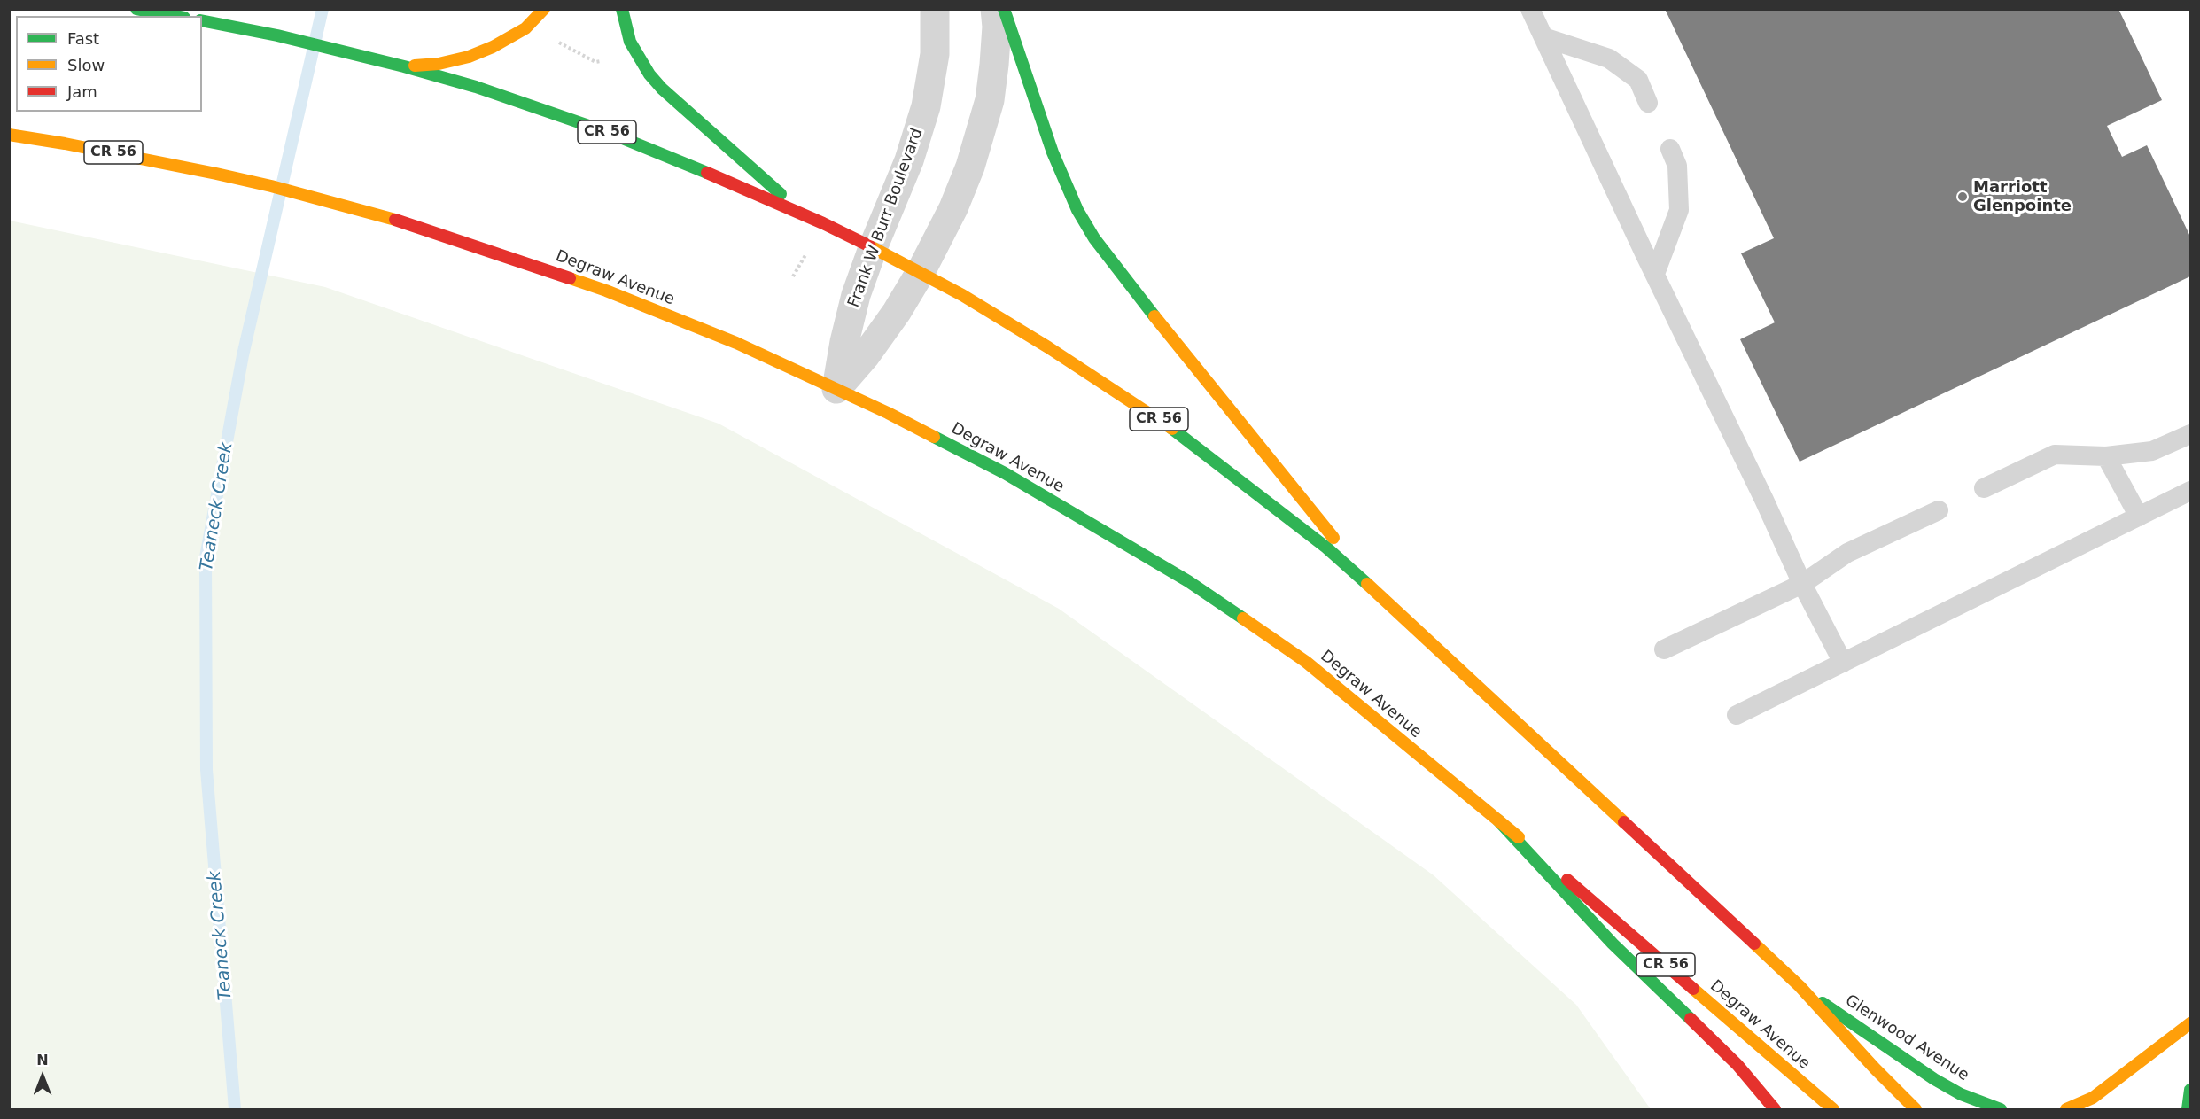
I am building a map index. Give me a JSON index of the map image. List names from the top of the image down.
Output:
{
  "streets": {
    "main road": ["CR 56", "Degraw Avenue", "Glenwood Avenue"],
    "street": ["Frank W Burr Boulevard"]
  },
  "crossings": [
    ["CR 56", "Frank W Burr Boulevard"],
    ["CR 56", "Glenwood Avenue"],
    ["Frank W Burr Boulevard", "Degraw Avenue"]
  ],
  "water": ["Teaneck Creek"],
  "places": ["Marriott Glenpointe"],
  "legend": ["Fast", "Slow", "Jam"],
  "north": "top"
}
